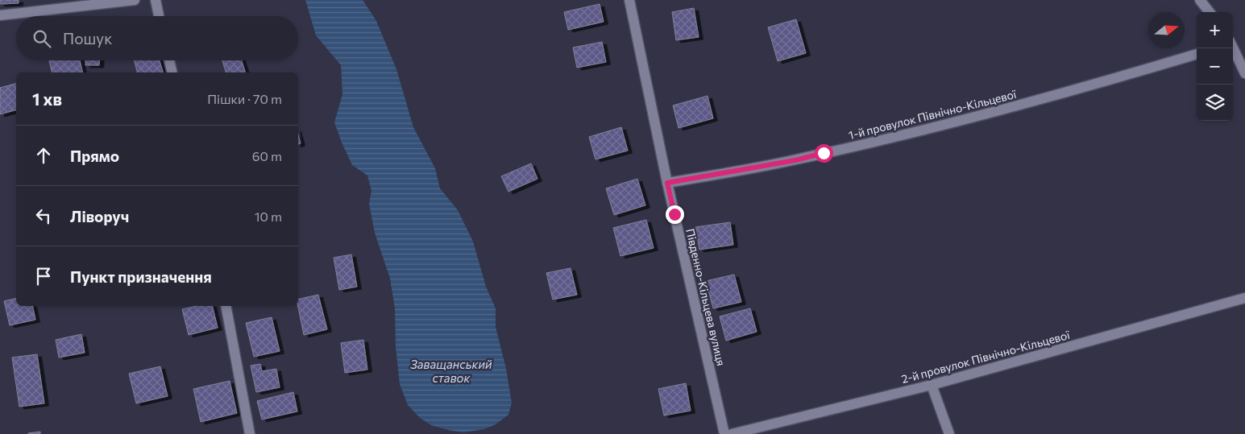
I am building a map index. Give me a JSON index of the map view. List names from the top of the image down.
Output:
{
  "streets": {
    "street": ["1-й провулок Північно-Кільцевої", "Південно-Кільцева вулиця", "2-й провулок Північно-Кільцевої"]
  },
  "crossings": [
    ["1-й провулок Північно-Кільцевої", "Південно-Кільцева вулиця"]
  ],
  "water": ["Заващанський ставок"],
  "north": "right",
  "page": {
    "map_buttons": ["+", "−"],
    "search": "Пошук",
    "heading": ["1 хв", "Пішки · 70 m"],
    "list": [
      ["Прямо", "60 m"],
      ["Ліворуч", "10 m"],
      "Пункт призначення"
    ]
  }
}
